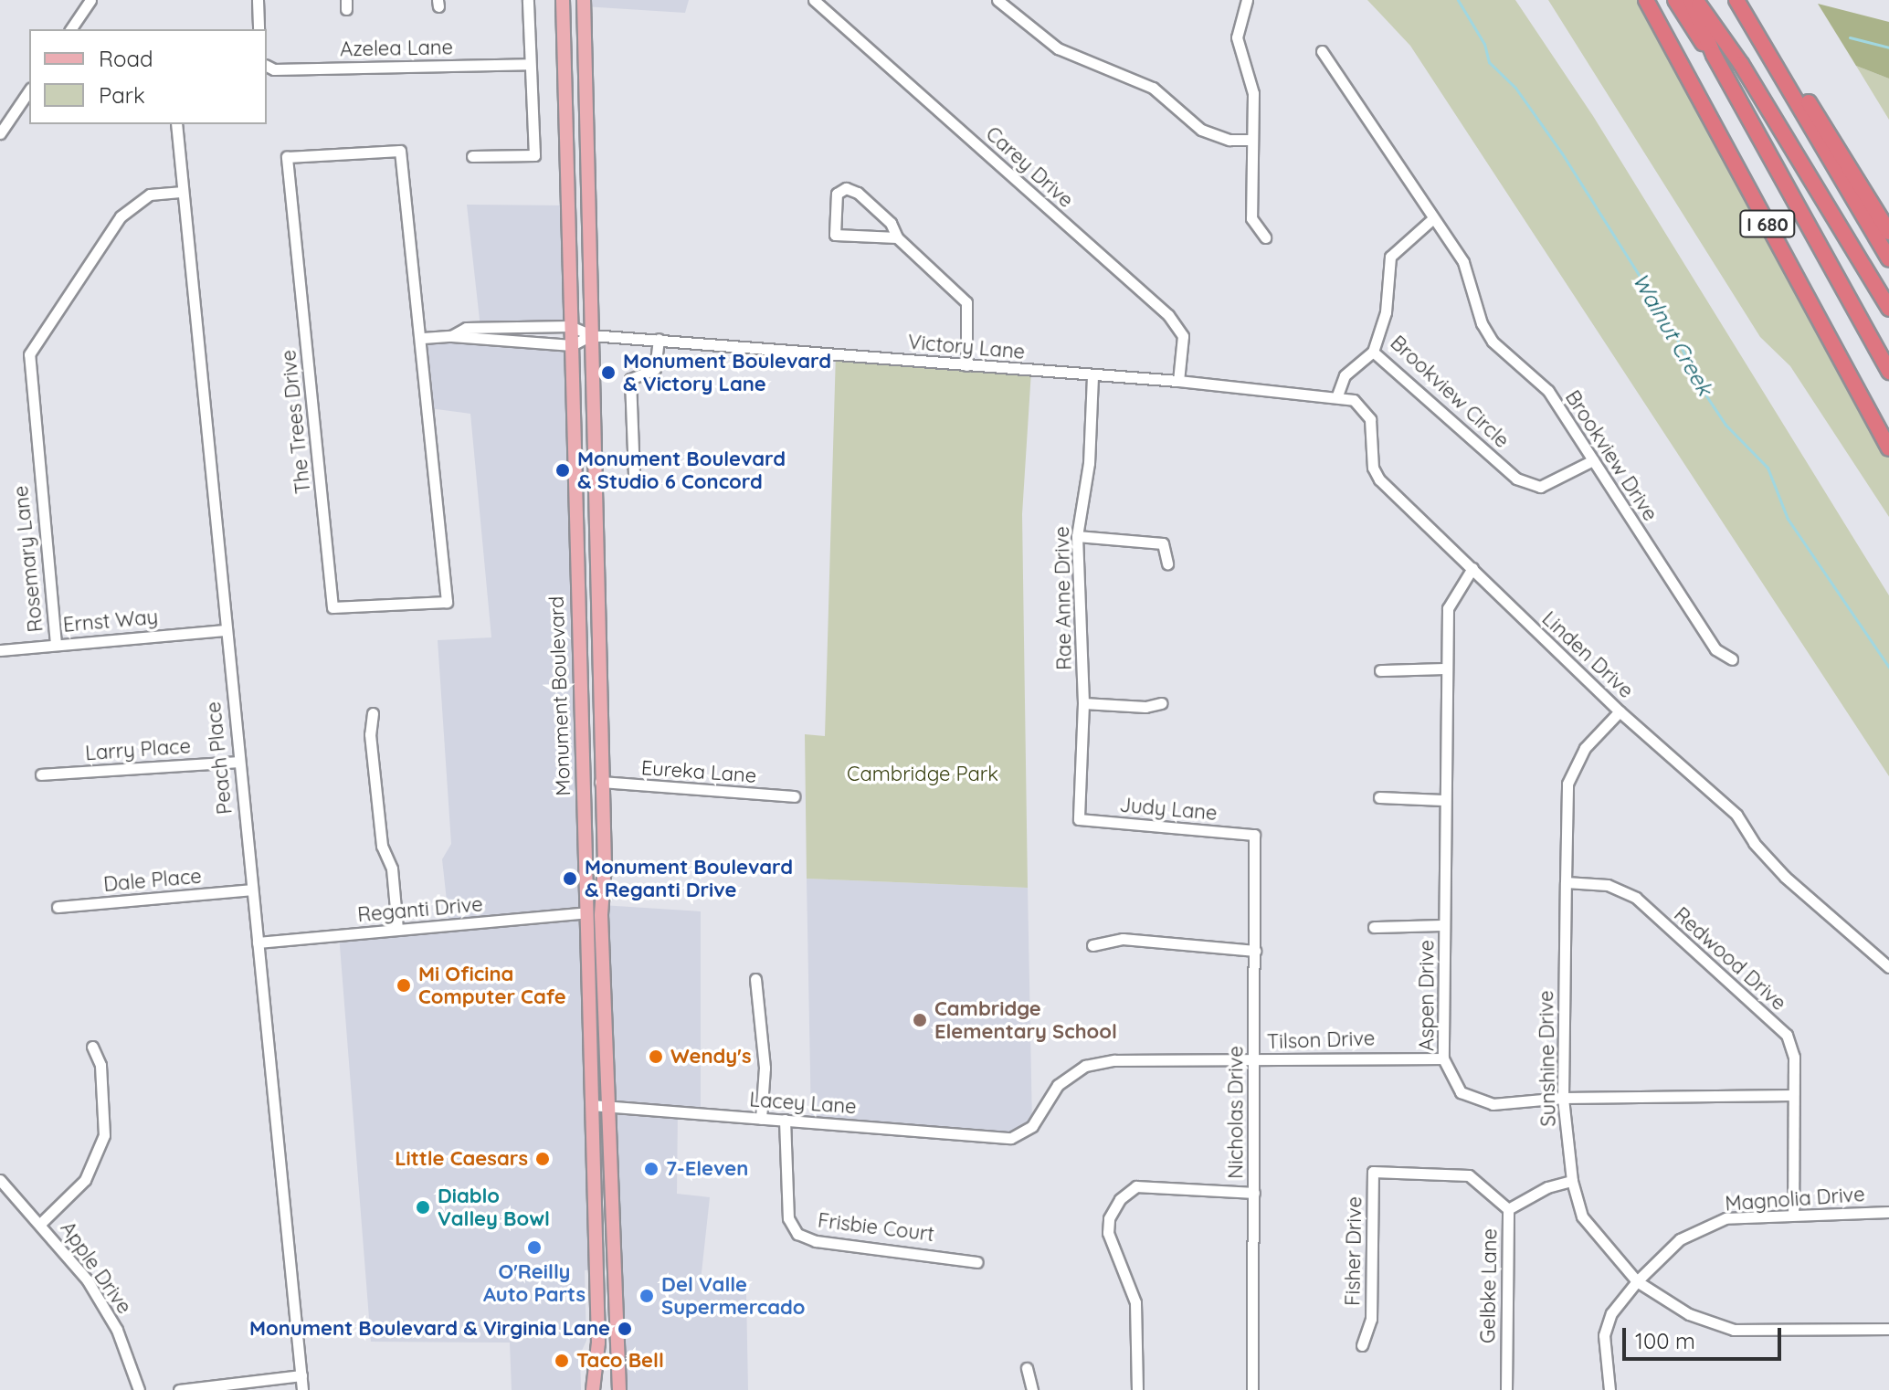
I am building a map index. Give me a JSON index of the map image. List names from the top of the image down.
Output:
{
  "streets": {
    "highway": ["I 680"],
    "main road": ["Monument Boulevard"],
    "street": [
      "Azelea Lane",
      "Carey Drive",
      "Victory Lane",
      "Brookview Circle",
      "The Trees Drive",
      "Brookview Drive",
      "Rosemary Lane",
      "Rae Anne Drive",
      "Ernst Way",
      "Linden Drive",
      "Larry Place",
      "Peach Place",
      "Eureka Lane",
      "Judy Lane",
      "Dale Place",
      "Reganti Drive",
      "Redwood Drive",
      "Aspen Drive",
      "Tilson Drive",
      "Sunshine Drive",
      "Lacey Lane",
      "Nicholas Drive",
      "Magnolia Drive",
      "Frisbie Court",
      "Fisher Drive",
      "Apple Drive",
      "Gelbke Lane"
    ]
  },
  "crossings": [
    ["Carey Drive", "Victory Lane"],
    ["Victory Lane", "Rae Anne Drive"],
    ["Victory Lane", "Linden Drive"],
    ["Victory Lane", "Monument Boulevard"],
    ["Brookview Circle", "Brookview Drive"],
    ["Rosemary Lane", "Ernst Way"],
    ["Rosemary Lane", "Peach Place"],
    ["Rae Anne Drive", "Judy Lane"],
    ["Ernst Way", "Peach Place"],
    ["Linden Drive", "Aspen Drive"],
    ["Linden Drive", "Sunshine Drive"],
    ["Monument Boulevard", "Eureka Lane"],
    ["Monument Boulevard", "Reganti Drive"],
    ["Monument Boulevard", "Lacey Lane"],
    ["Larry Place", "Peach Place"],
    ["Peach Place", "Dale Place"],
    ["Peach Place", "Reganti Drive"],
    ["Judy Lane", "Nicholas Drive"],
    ["Redwood Drive", "Aspen Drive"],
    ["Redwood Drive", "Sunshine Drive"],
    ["Redwood Drive", "Magnolia Drive"],
    ["Aspen Drive", "Tilson Drive"],
    ["Aspen Drive", "Sunshine Drive"],
    ["Tilson Drive", "Lacey Lane"],
    ["Tilson Drive", "Nicholas Drive"],
    ["Sunshine Drive", "Magnolia Drive"],
    ["Sunshine Drive", "Gelbke Lane"],
    ["Lacey Lane", "Frisbie Court"],
    ["Fisher Drive", "Gelbke Lane"]
  ],
  "water": ["Walnut Creek"],
  "parks": ["Cambridge Park"],
  "places": [
    "Monument Boulevard & Victory Lane",
    "Monument Boulevard & Studio 6 Concord",
    "Monument Boulevard & Reganti Drive",
    "Mi Oficina Computer Cafe",
    "Cambridge Elementary School",
    "Wendy's",
    "Little Caesars",
    "7-Eleven",
    "Diablo Valley Bowl",
    "O'Reilly Auto Parts",
    "Del Valle Supermercado",
    "Monument Boulevard & Virginia Lane",
    "Taco Bell"
  ],
  "legend": ["Road", "Park"],
  "scale_bar": "100 m"
}
